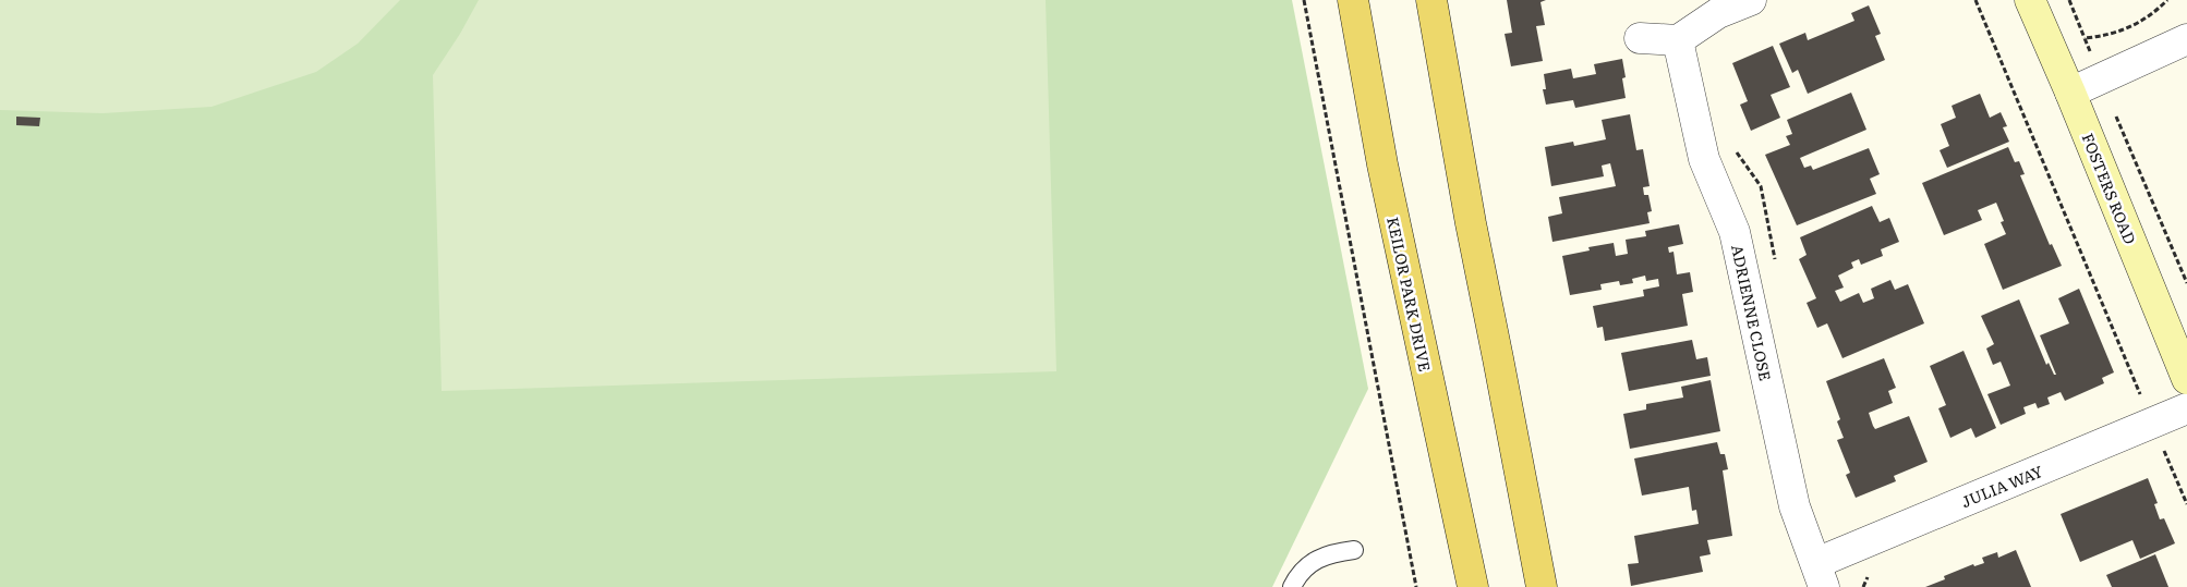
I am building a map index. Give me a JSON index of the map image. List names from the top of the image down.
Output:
{
  "streets": {
    "main road": ["KEILOR PARK DRIVE"],
    "street": ["FOSTERS ROAD", "ADRIENNE CLOSE", "JULIA WAY"]
  },
  "crossings": [
    ["ADRIENNE CLOSE", "JULIA WAY"]
  ]
}
